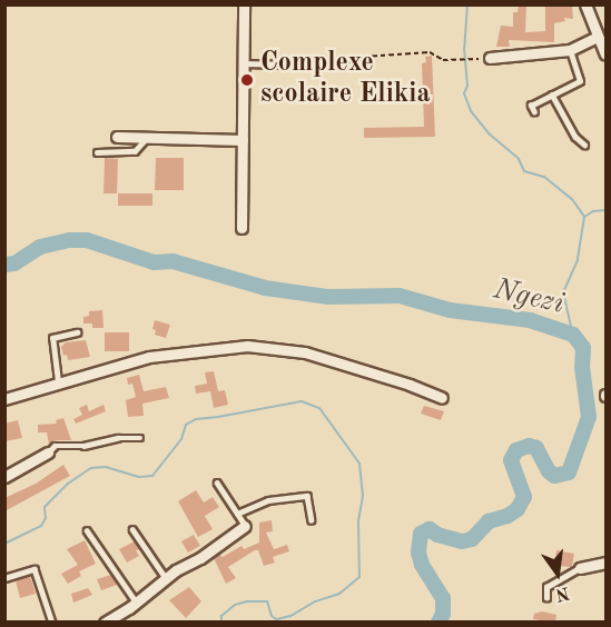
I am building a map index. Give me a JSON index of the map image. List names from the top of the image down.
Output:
{
  "water": ["Ngezi"],
  "places": ["Complexe scolaire Elikia"],
  "north": "bottom"
}
